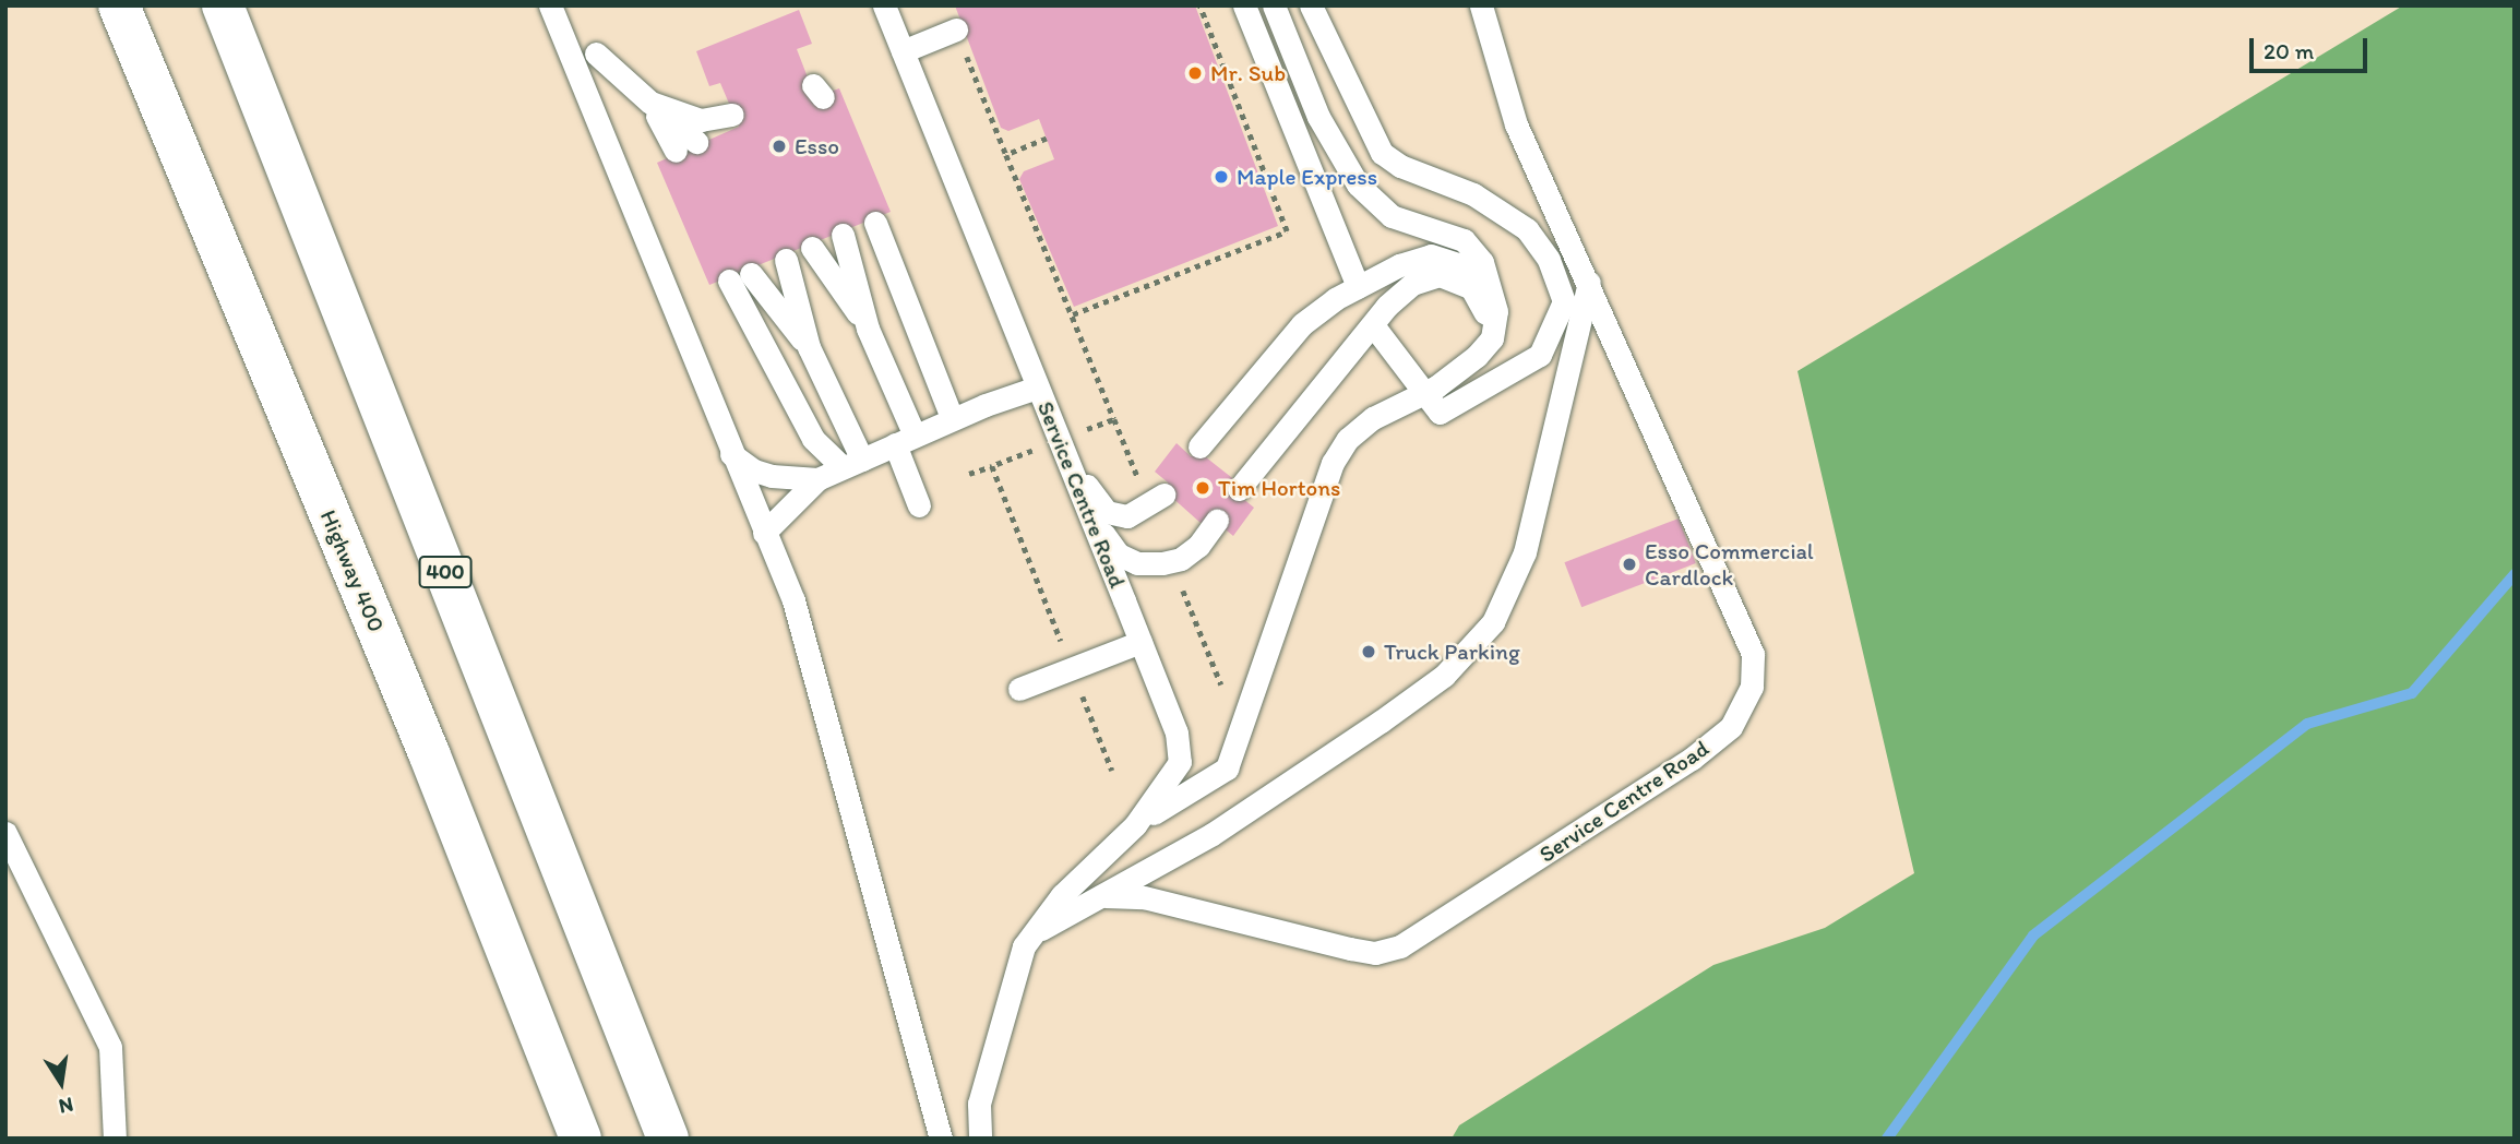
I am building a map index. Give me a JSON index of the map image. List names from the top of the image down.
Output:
{
  "streets": {
    "highway": ["Highway 400", "400"],
    "lane": ["Service Centre Road"]
  },
  "places": [
    "Mr. Sub",
    "Esso",
    "Maple Express",
    "Tim Hortons",
    "Esso Commercial Cardlock",
    "Truck Parking"
  ],
  "scale_bar": "20 m",
  "north": "bottom"
}
